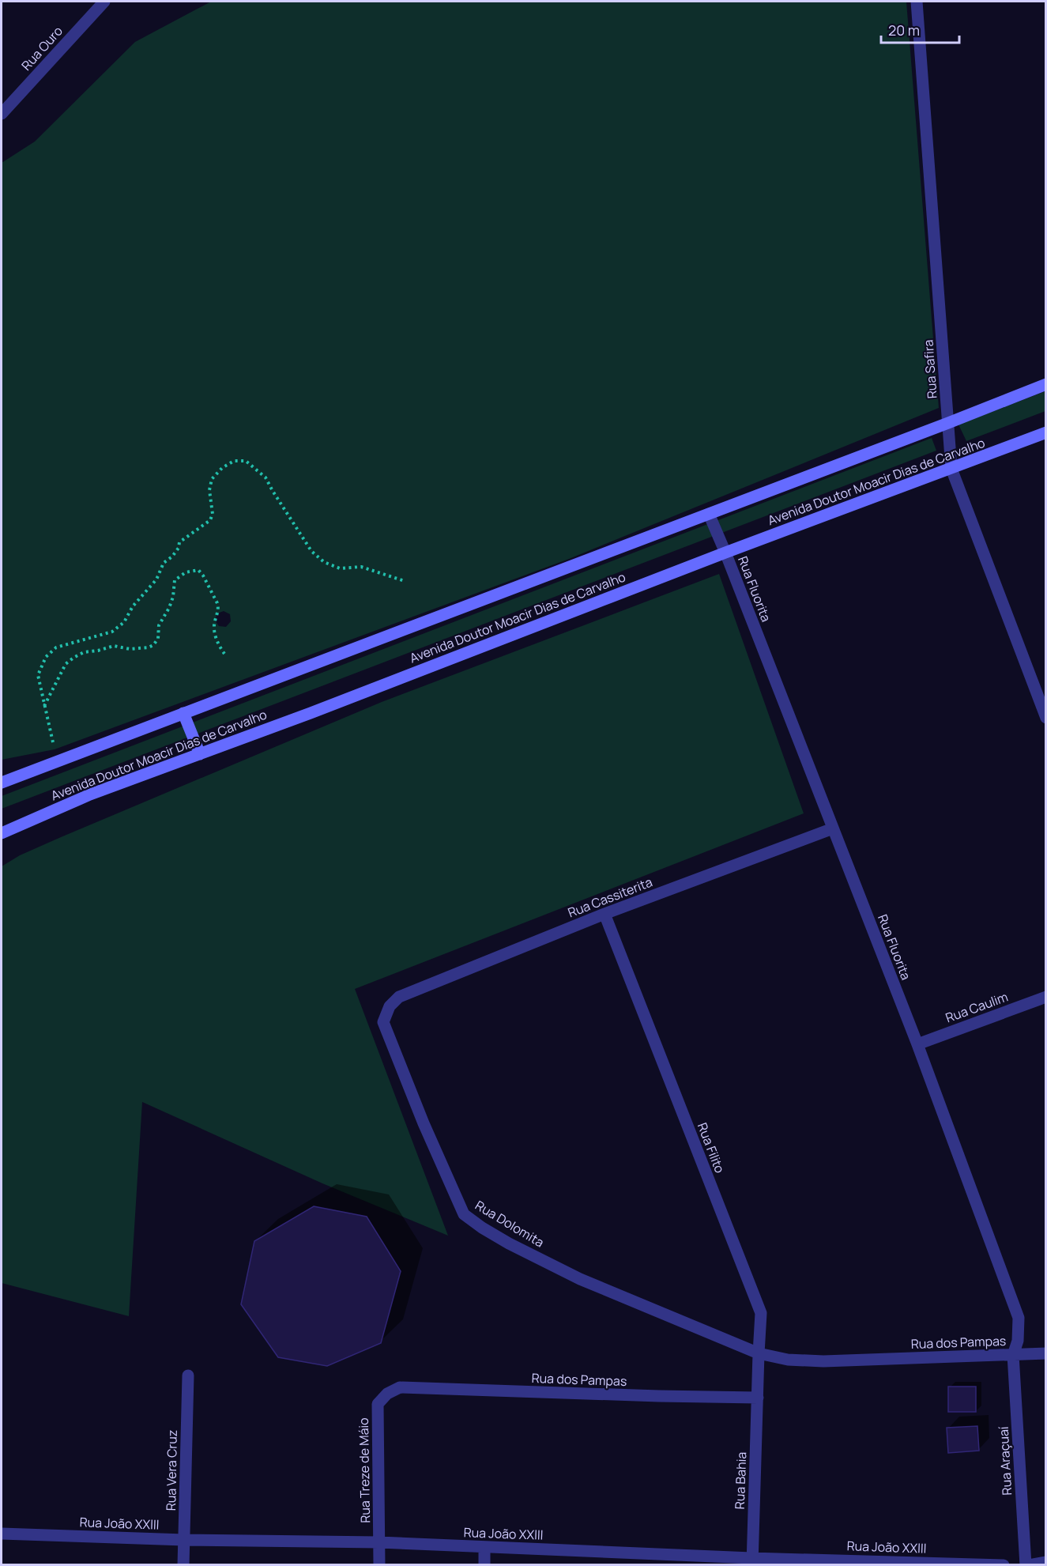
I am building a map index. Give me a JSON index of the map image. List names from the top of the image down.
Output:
{
  "streets": {
    "street": [
      "Rua Ouro",
      "Rua Safira",
      "Avenida Doutor Moacir Dias de Carvalho",
      "Rua Fluorita",
      "Rua Cassiterita",
      "Rua Caulim",
      "Rua Filito",
      "Rua Dolomita",
      "Rua dos Pampas",
      "Rua Araçuaí",
      "Rua Vera Cruz",
      "Rua Treze de Máio",
      "Rua Bahia",
      "Rua João XXlll"
    ]
  },
  "crossings": [
    ["Rua Safira", "Avenida Doutor Moacir Dias de Carvalho"],
    ["Avenida Doutor Moacir Dias de Carvalho", "Rua Fluorita"],
    ["Rua Fluorita", "Rua Cassiterita"],
    ["Rua Fluorita", "Rua Caulim"],
    ["Rua Fluorita", "Rua dos Pampas"],
    ["Rua Fluorita", "Rua Araçuaí"],
    ["Rua Cassiterita", "Rua Filito"],
    ["Rua Cassiterita", "Rua Dolomita"],
    ["Rua Filito", "Rua Dolomita"],
    ["Rua Filito", "Rua dos Pampas"],
    ["Rua Filito", "Rua Bahia"],
    ["Rua Dolomita", "Rua dos Pampas"],
    ["Rua dos Pampas", "Rua Araçuaí"],
    ["Rua dos Pampas", "Rua Treze de Máio"],
    ["Rua dos Pampas", "Rua Bahia"],
    ["Rua Vera Cruz", "Rua João XXlll"],
    ["Rua Treze de Máio", "Rua João XXlll"],
    ["Rua Bahia", "Rua João XXlll"]
  ],
  "scale_bar": "20 m"
}
